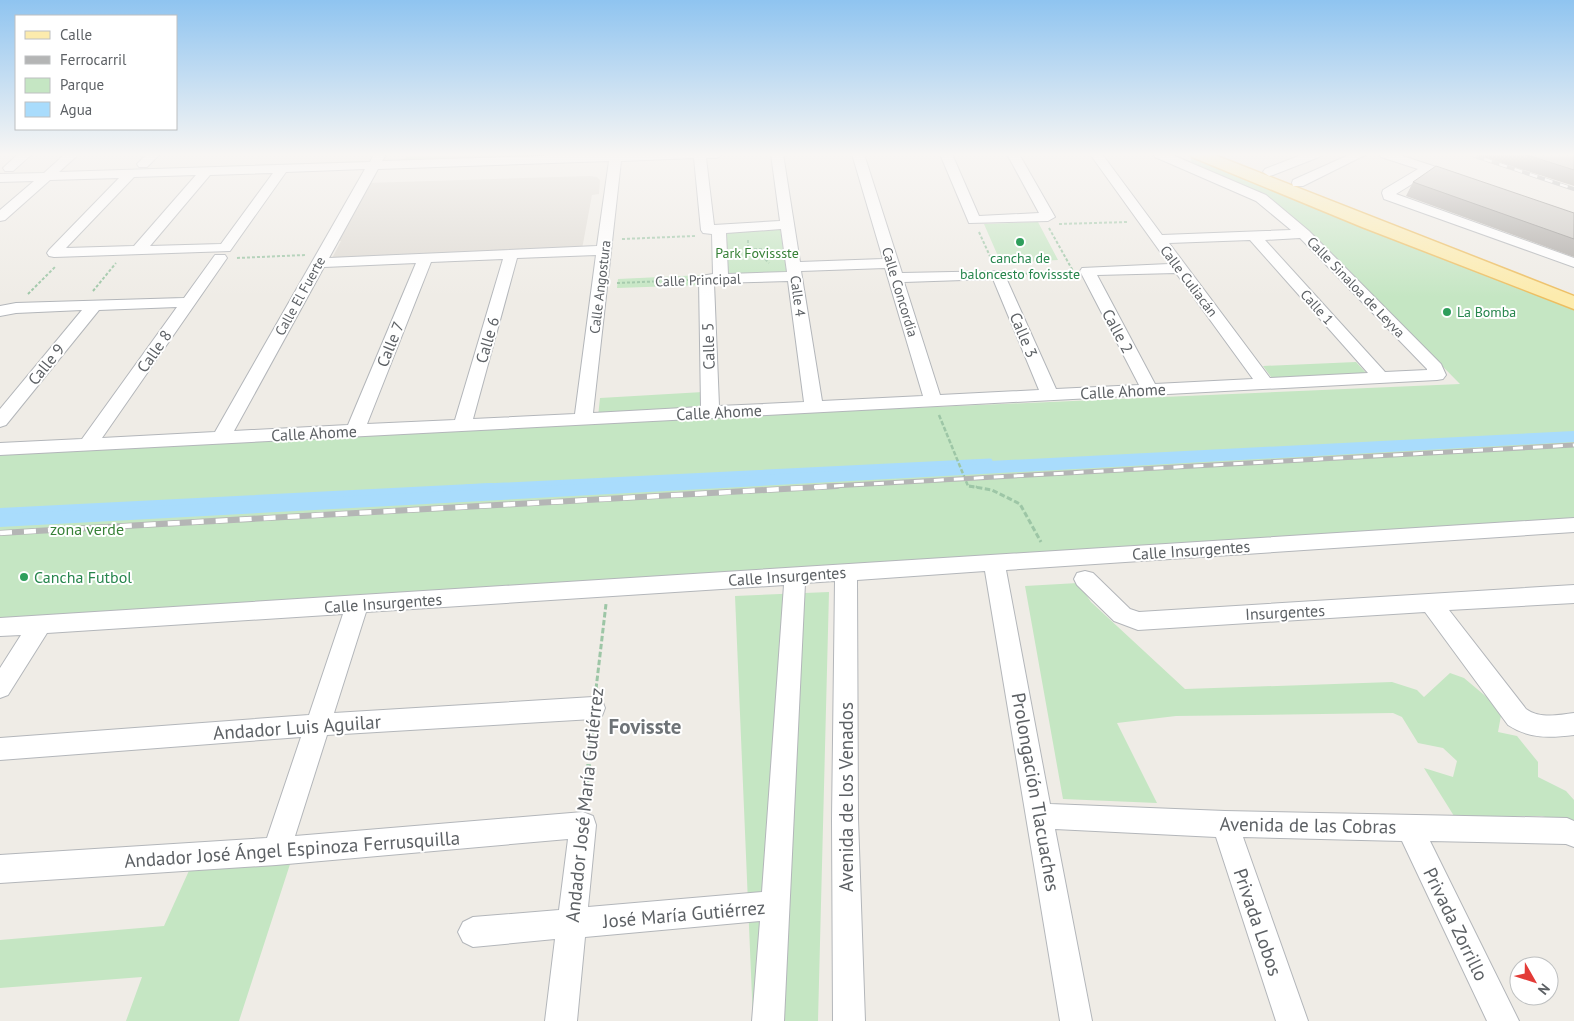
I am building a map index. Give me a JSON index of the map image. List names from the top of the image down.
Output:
{
  "streets": {
    "street": [
      "Calle Principal",
      "Calle Culiacán",
      "Calle Angostura",
      "Calle Sinaloa de Leyva",
      "Calle Concordia",
      "Calle El Fuerte",
      "Calle 4",
      "Calle 1",
      "Calle 2",
      "Calle 3",
      "Calle 6",
      "Calle 7",
      "Calle 5",
      "Calle 8",
      "Calle 9",
      "Calle Ahome",
      "Calle Insurgentes",
      "Insurgentes",
      "Andador Luis Aguilar",
      "Prolongación Tlacuaches",
      "Avenida de los Venados",
      "Andador José María Gutiérrez",
      "Avenida de las Cobras",
      "Andador José Ángel Espinoza Ferrusquilla",
      "José María Gutiérrez",
      "Privada Lobos",
      "Privada Zorrillo"
    ]
  },
  "crossings": [
    ["Calle Principal", "Calle Angostura"],
    ["Calle Principal", "Calle Concordia"],
    ["Calle Principal", "Calle 4"],
    ["Calle Principal", "Calle 5"],
    ["Calle Culiacán", "Calle Ahome"],
    ["Calle Angostura", "Calle Ahome"],
    ["Calle Sinaloa de Leyva", "Calle Ahome"],
    ["Calle Concordia", "Calle Ahome"],
    ["Calle El Fuerte", "Calle Ahome"],
    ["Calle 4", "Calle Ahome"],
    ["Calle 1", "Calle Ahome"],
    ["Calle 2", "Calle Ahome"],
    ["Calle 3", "Calle Ahome"],
    ["Calle 6", "Calle Ahome"],
    ["Calle 7", "Calle Ahome"],
    ["Calle 5", "Calle Ahome"],
    ["Calle 8", "Calle Ahome"],
    ["Calle Insurgentes", "Prolongación Tlacuaches"],
    ["Calle Insurgentes", "Avenida de los Venados"],
    ["Calle Insurgentes", "Andador José María Gutiérrez"],
    ["Andador Luis Aguilar", "Andador José María Gutiérrez"],
    ["Prolongación Tlacuaches", "Avenida de las Cobras"],
    ["Andador José María Gutiérrez", "Andador José Ángel Espinoza Ferrusquilla"],
    ["Andador José María Gutiérrez", "José María Gutiérrez"],
    ["Avenida de las Cobras", "Privada Lobos"],
    ["Avenida de las Cobras", "Privada Zorrillo"]
  ],
  "districts": ["Fovisste"],
  "parks": ["Park Fovissste", "zona verde"],
  "places": ["cancha de baloncesto fovissste", "La Bomba", "Cancha Futbol"],
  "legend": [
    "Calle",
    "Ferrocarril",
    "Parque",
    "Agua"
  ],
  "north": "bottom right"
}
